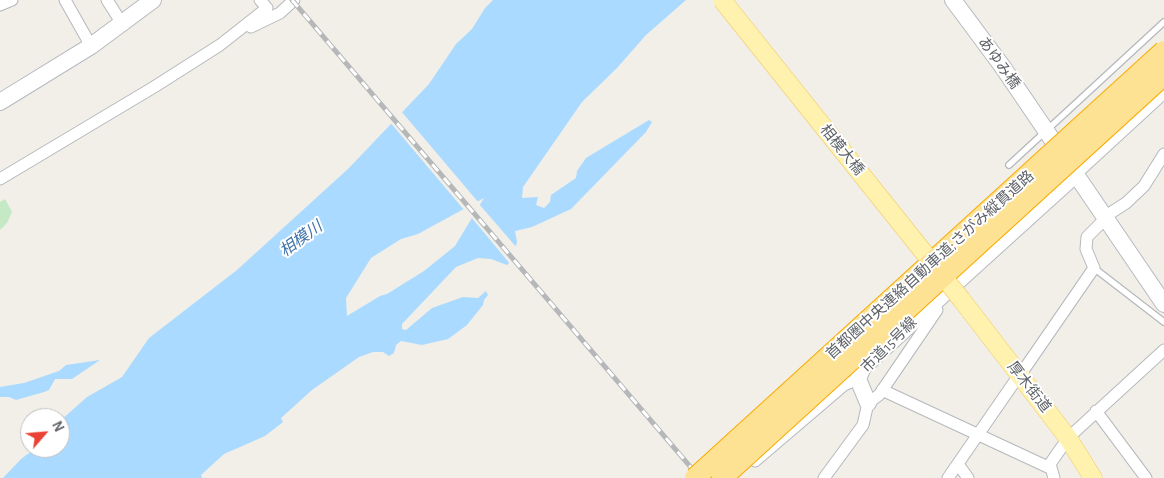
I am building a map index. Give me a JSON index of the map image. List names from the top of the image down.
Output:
{
  "streets": {
    "highway": ["首都圏中央連絡自動車道;さがみ縦貫道路"],
    "main road": ["相模大橋", "厚木街道"],
    "street": ["あゆみ橋", "市道15号線"]
  },
  "crossings": [
    ["あゆみ橋", "市道15号線"],
    ["相模大橋", "厚木街道"]
  ],
  "water": ["相模川"],
  "north": "top right"
}
